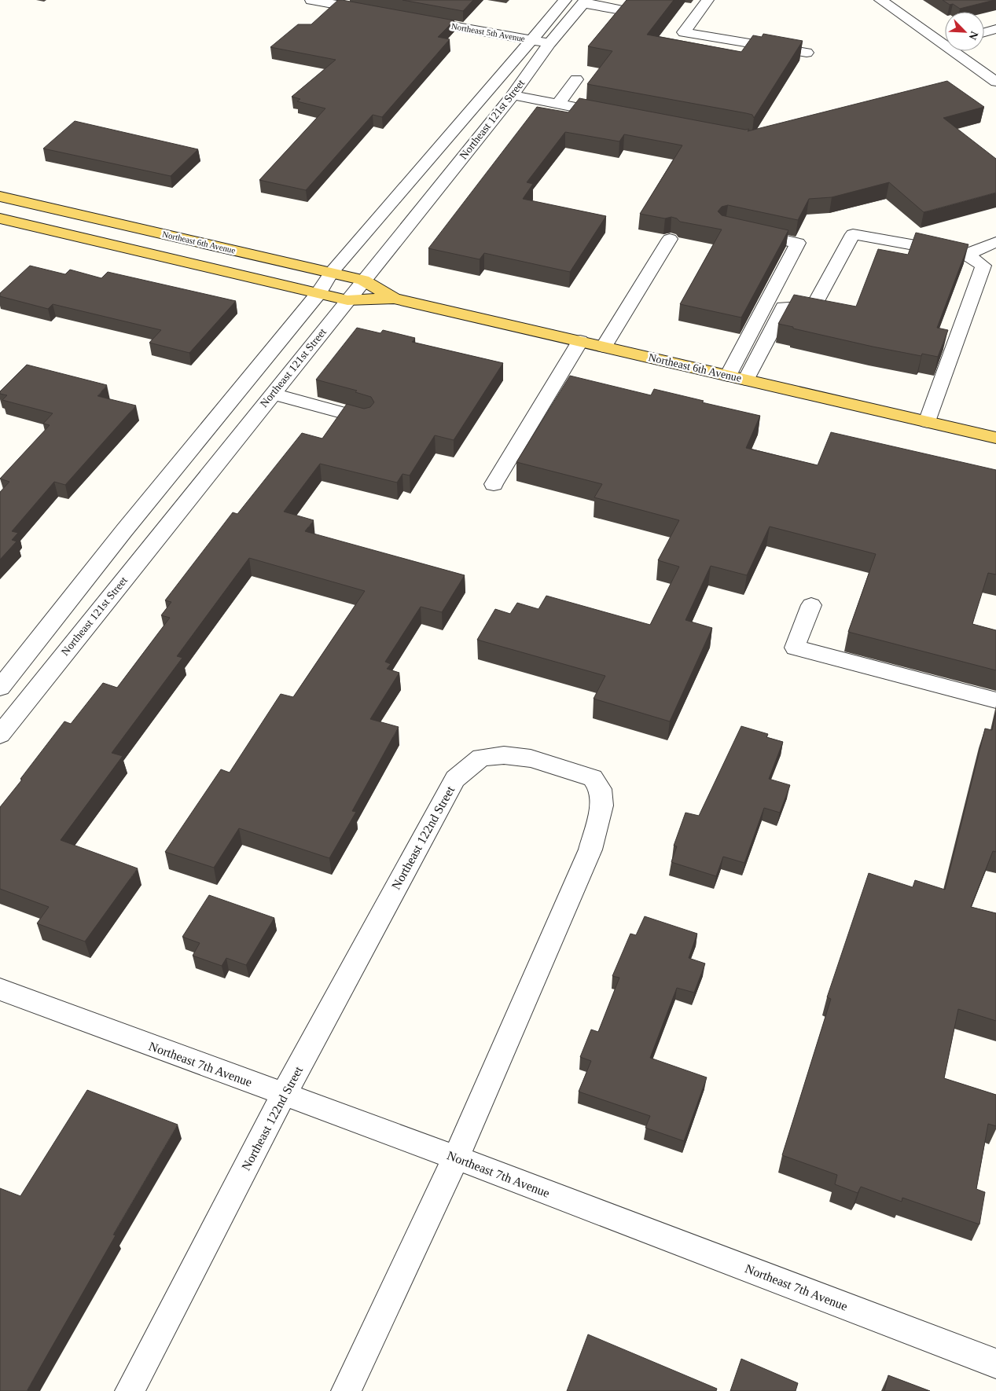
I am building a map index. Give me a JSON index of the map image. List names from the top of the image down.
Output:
{
  "streets": {
    "main road": ["Northeast 6th Avenue"],
    "street": [
      "Northeast 5th Avenue",
      "Northeast 121st Street",
      "Northeast 122nd Street",
      "Northeast 7th Avenue"
    ]
  },
  "crossings": [
    ["Northeast 5th Avenue", "Northeast 121st Street"],
    ["Northeast 121st Street", "Northeast 6th Avenue"],
    ["Northeast 122nd Street", "Northeast 7th Avenue"]
  ],
  "north": "bottom right"
}
